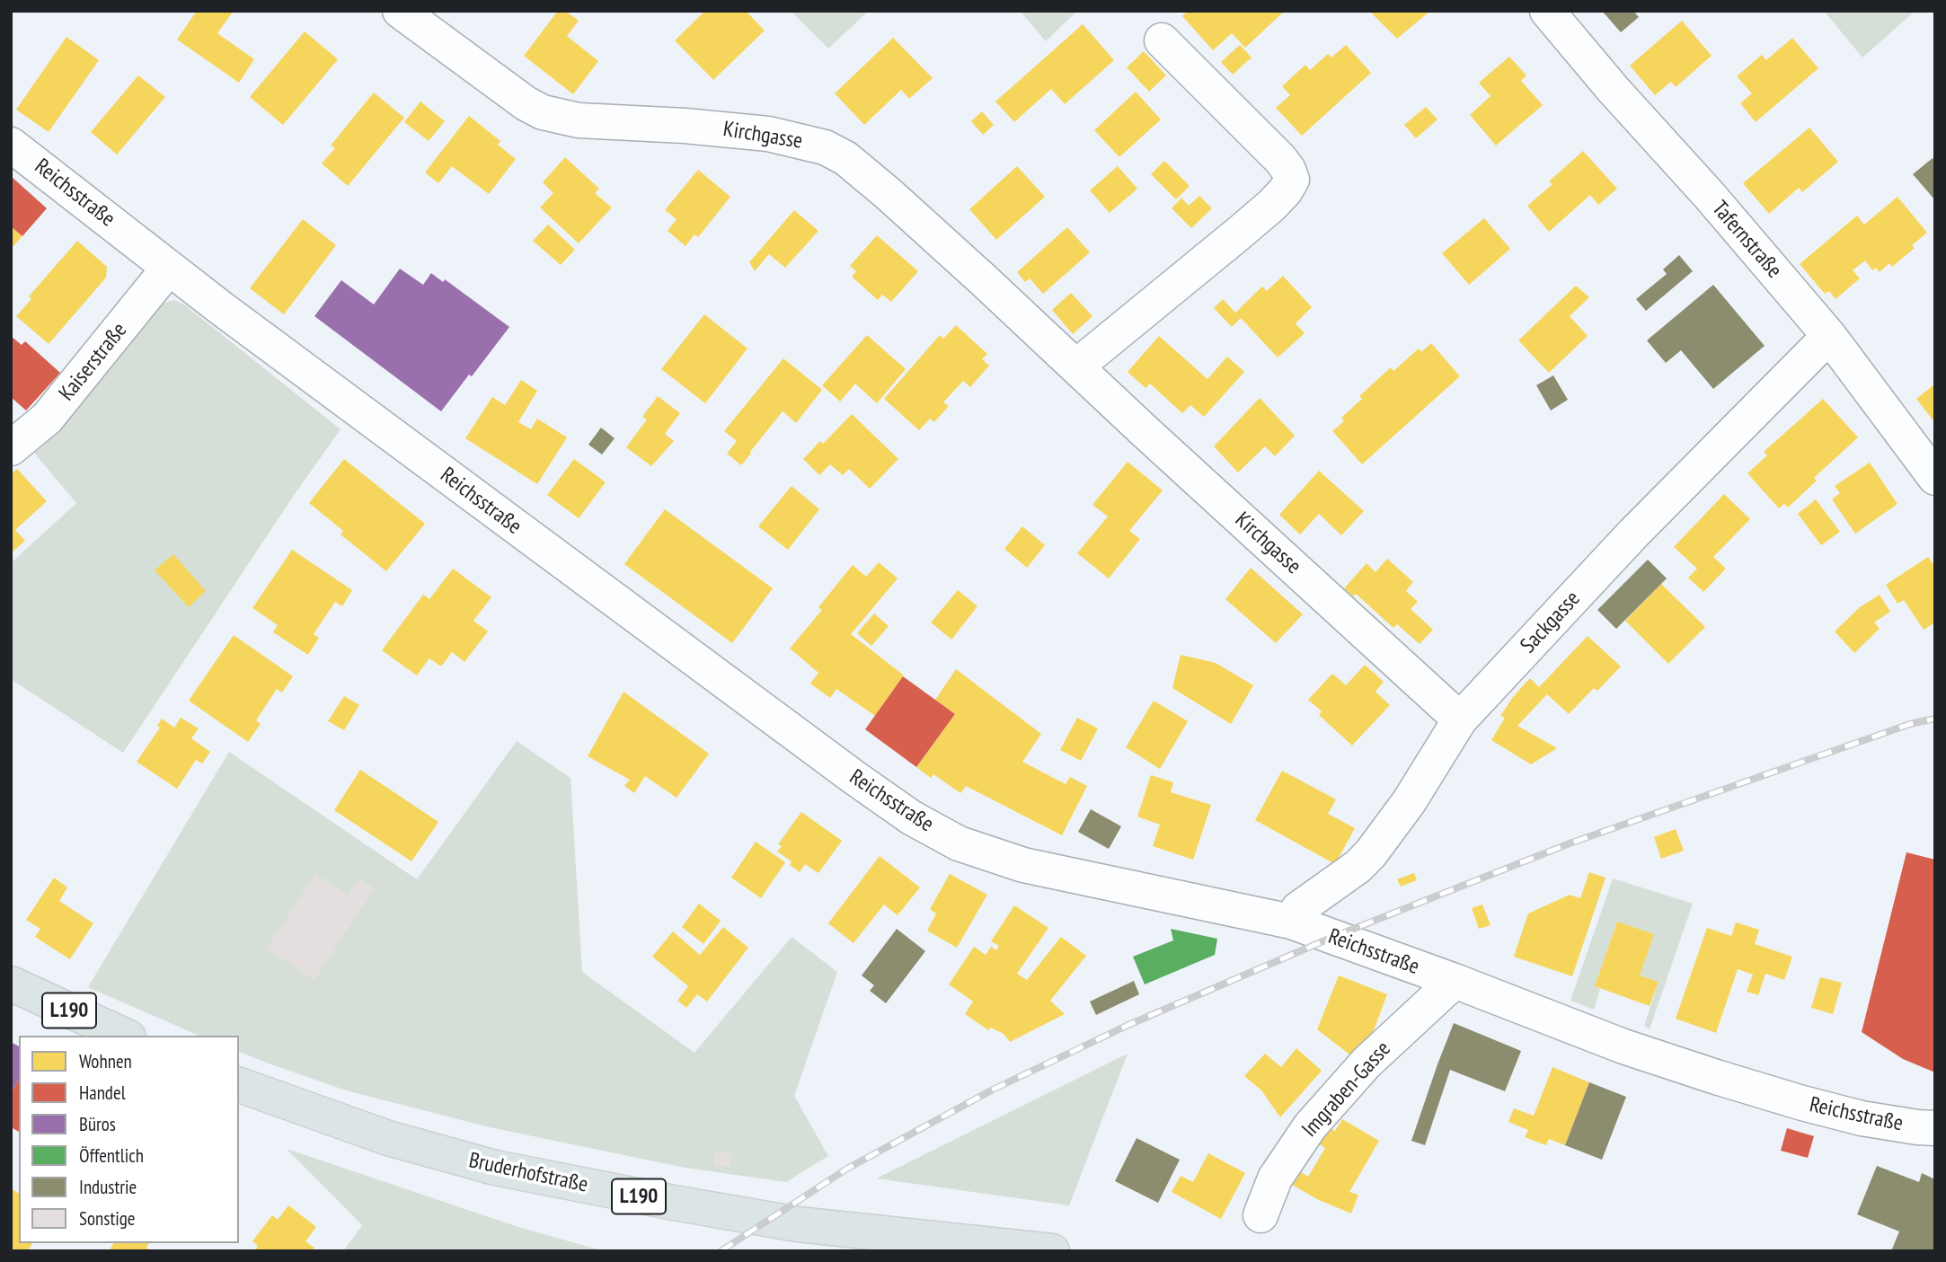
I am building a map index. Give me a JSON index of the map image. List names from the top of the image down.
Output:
{
  "streets": {
    "main road": ["L190", "Bruderhofstraße"],
    "street": [
      "Kirchgasse",
      "Reichsstraße",
      "Tafernstraße",
      "Kaiserstraße",
      "Sackgasse",
      "Imgraben-Gasse"
    ]
  },
  "crossings": [
    ["Kirchgasse", "Sackgasse"],
    ["Reichsstraße", "Kaiserstraße"],
    ["Reichsstraße", "Sackgasse"],
    ["Reichsstraße", "Imgraben-Gasse"],
    ["Tafernstraße", "Sackgasse"]
  ],
  "legend": [
    "Wohnen",
    "Handel",
    "Büros",
    "Öffentlich",
    "Industrie",
    "Sonstige"
  ]
}
